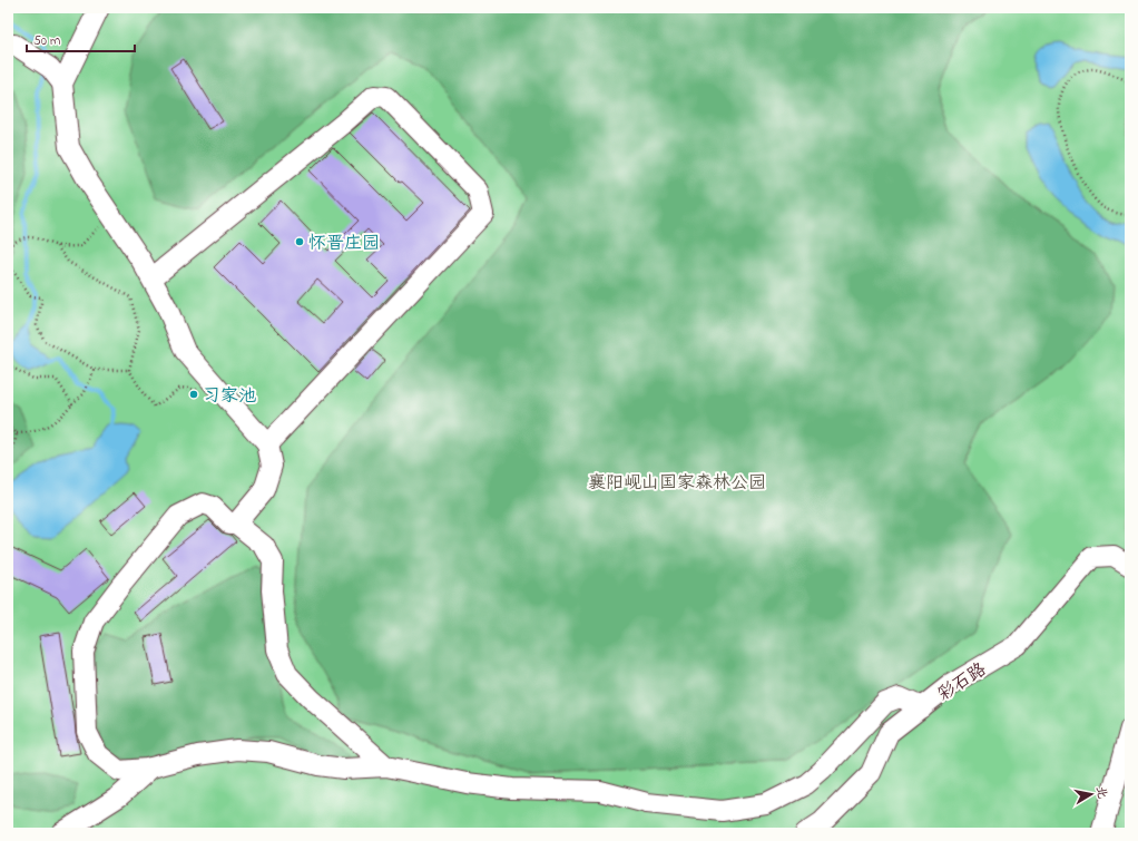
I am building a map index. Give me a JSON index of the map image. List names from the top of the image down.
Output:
{
  "streets": {
    "street": ["彩石路"]
  },
  "parks": ["襄阳岘山国家森林公园"],
  "places": ["怀晋庄园", "习家池"],
  "scale_bar": "50 m",
  "north": "right"
}
